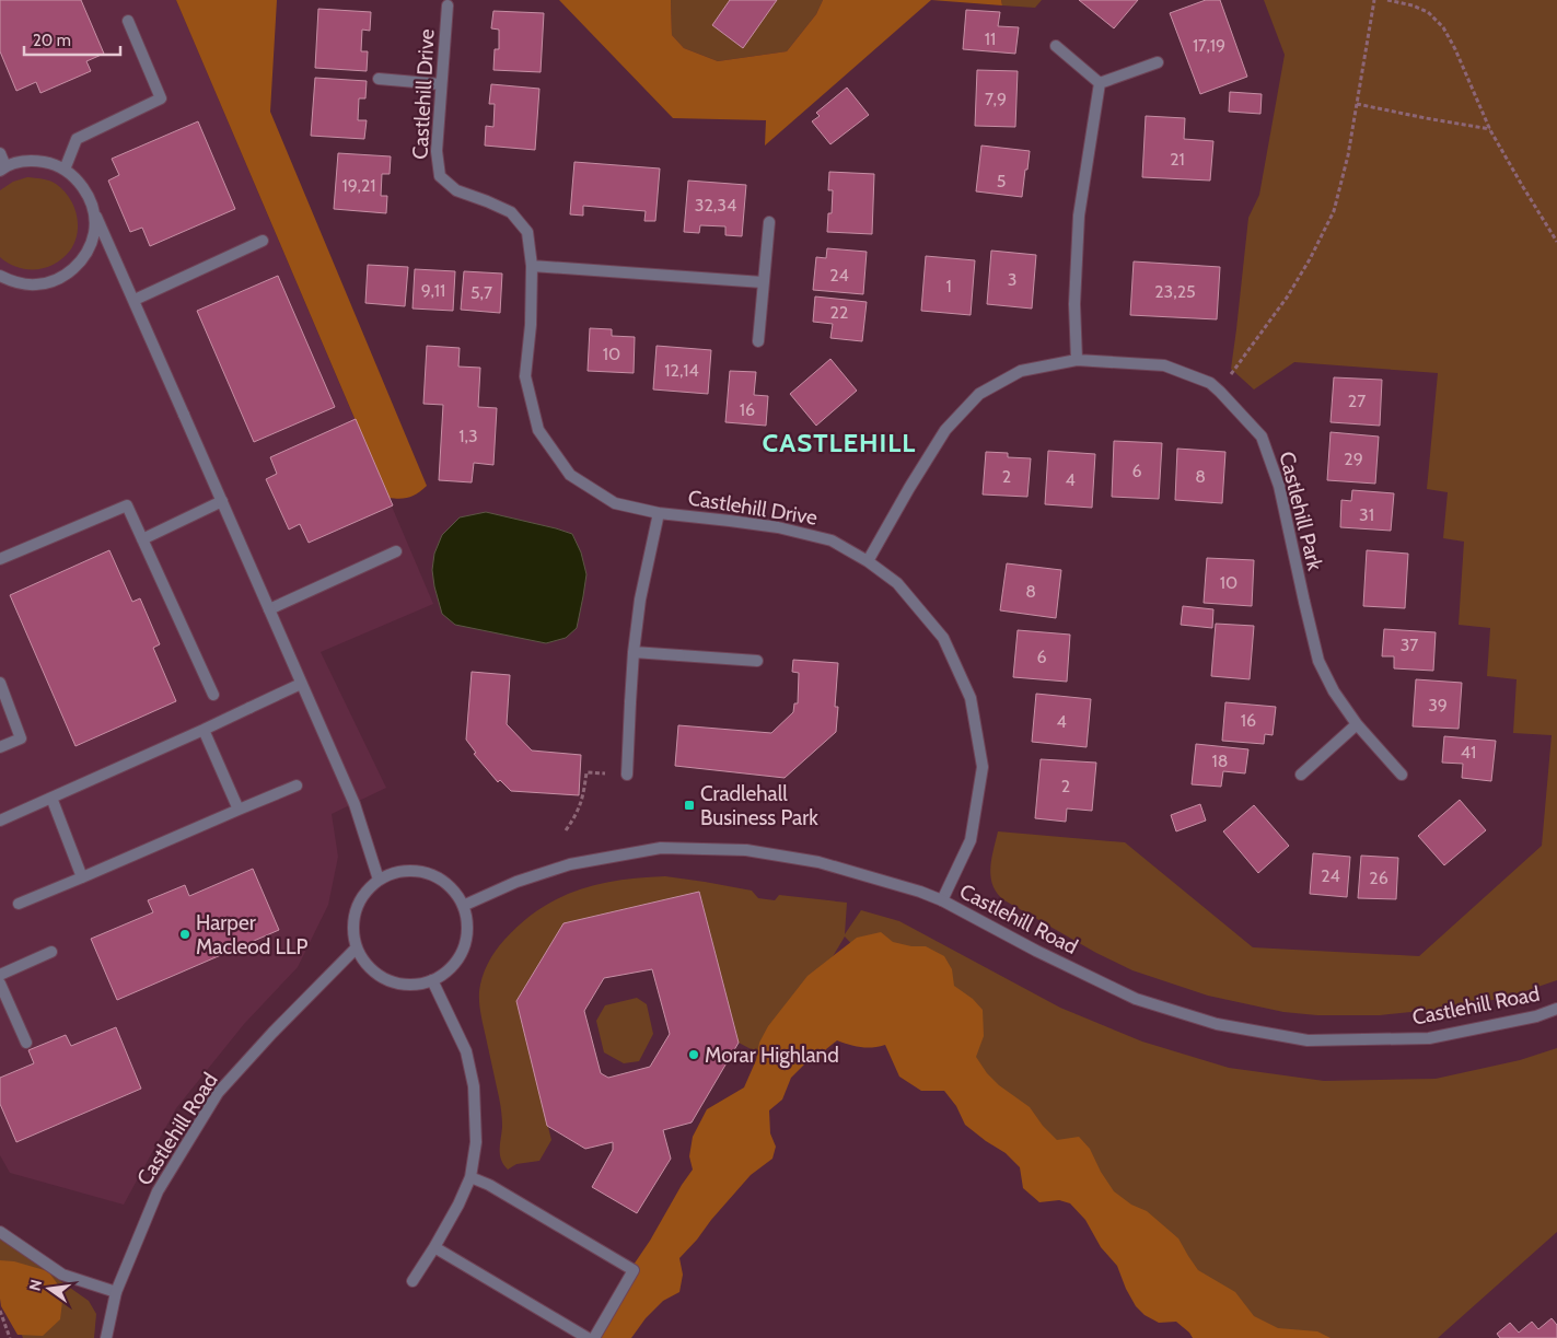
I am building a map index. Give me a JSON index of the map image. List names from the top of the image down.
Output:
{
  "streets": {
    "street": ["Castlehill Drive", "Castlehill Park", "Castlehill Road"]
  },
  "crossings": [
    ["Castlehill Drive", "Castlehill Park"],
    ["Castlehill Drive", "Castlehill Road"]
  ],
  "districts": ["CASTLEHILL"],
  "places": {
    "transit": ["Cradlehall Business Park"],
    "other": ["Harper Macleod LLP", "Morar Highland"]
  },
  "house_numbers": [
    "11",
    "17,19",
    "7,9",
    "21",
    "5",
    "19,21",
    "32,34",
    "24",
    "3",
    "1",
    "9,11",
    "23,25",
    "5,7",
    "22",
    "10",
    "12,14",
    "27",
    "16",
    "1,3",
    "29",
    "6",
    "2",
    "8",
    "4",
    "31",
    "10",
    "8",
    "37",
    "6",
    "39",
    "16",
    "4",
    "41",
    "18",
    "2",
    "24",
    "26"
  ],
  "scale_bar": "20 m",
  "north": "left"
}
